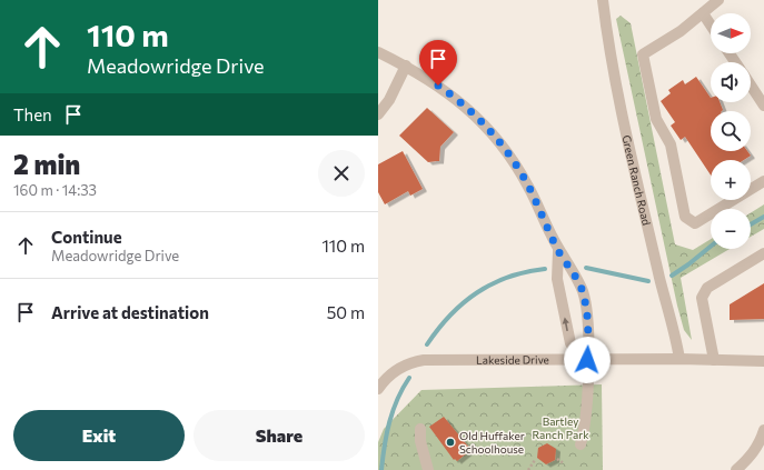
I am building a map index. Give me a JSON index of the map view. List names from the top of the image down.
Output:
{
  "streets": {
    "street": ["Green Ranch Road", "Lakeside Drive"]
  },
  "crossings": [
    ["Green Ranch Road", "Lakeside Drive"]
  ],
  "parks": ["Bartley Ranch Park"],
  "places": ["Old Huffaker Schoolhouse"],
  "north": "right",
  "page": {
    "turn": ["110 m", "Meadowridge Drive"],
    "map_buttons": ["+", "−"],
    "then": "Then",
    "heading": ["2 min", "160 m · 14:33"],
    "list": [
      {
        "name": "Continue",
        "note": "Meadowridge Drive",
        "value": "110 m"
      },
      {
        "name": "Arrive at destination",
        "value": "50 m"
      }
    ],
    "buttons": ["Exit", "Share"]
  }
}
